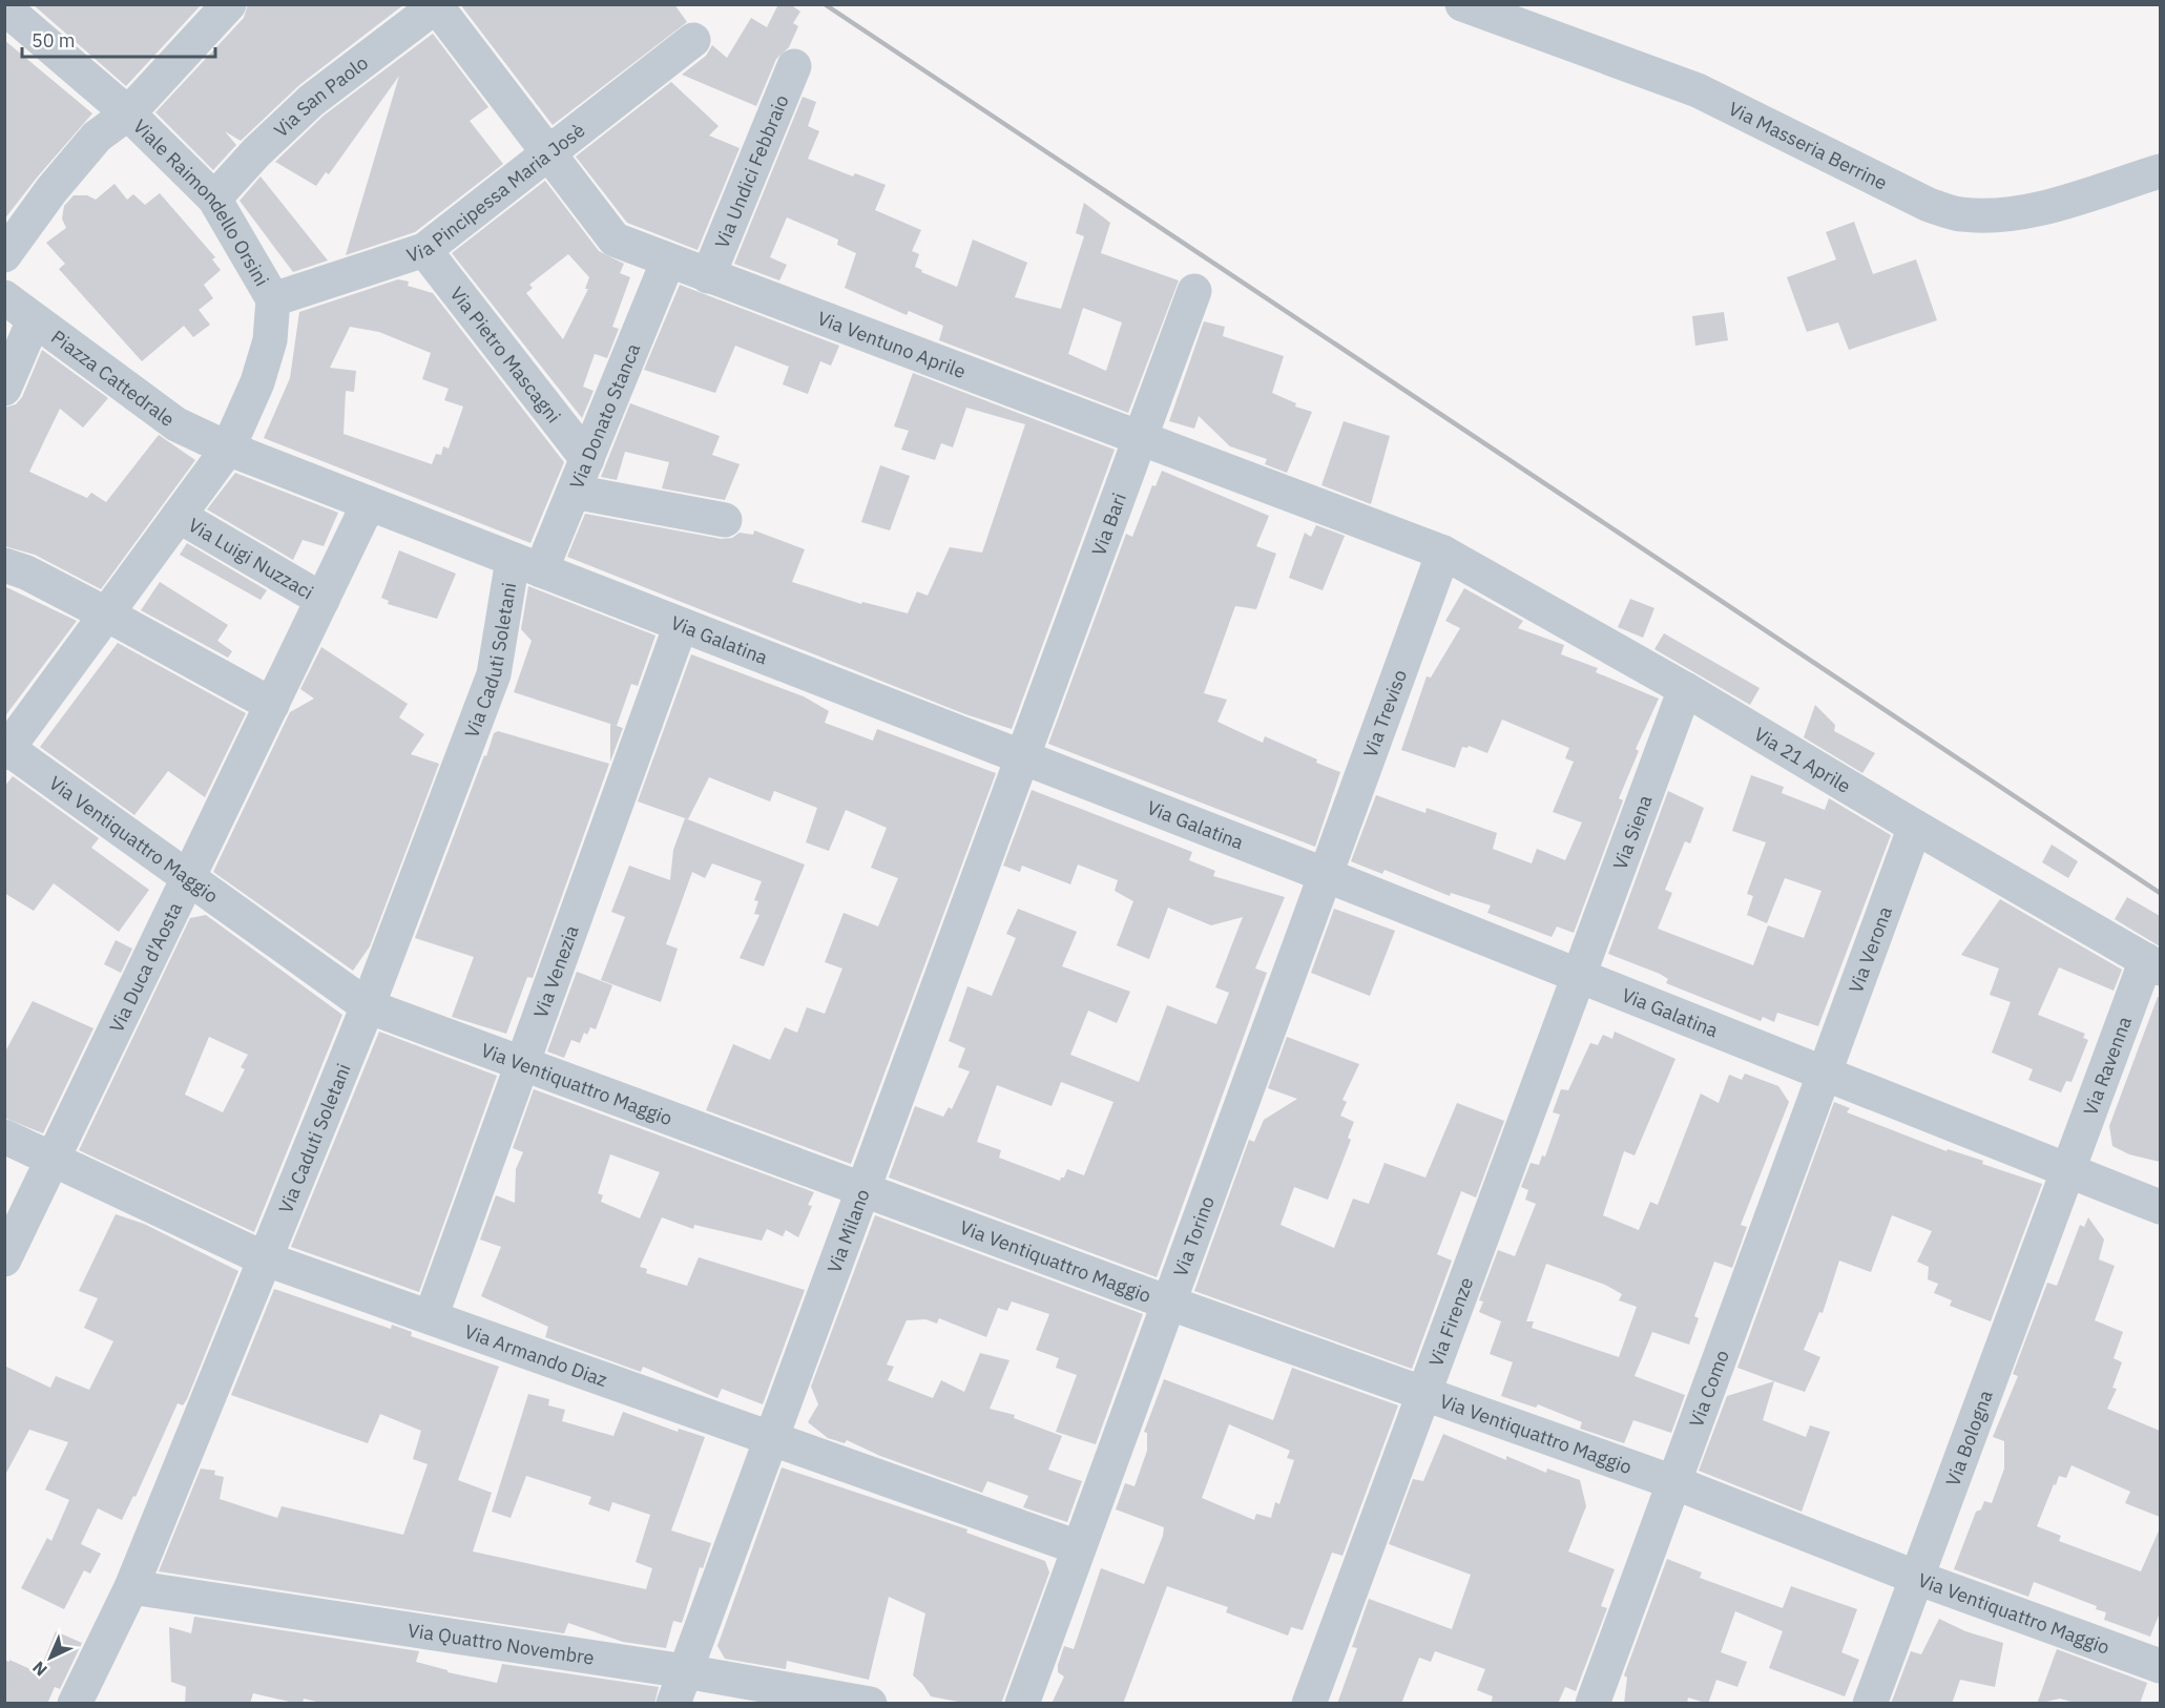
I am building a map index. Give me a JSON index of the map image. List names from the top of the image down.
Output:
{
  "streets": {
    "street": [
      "Via San Paolo",
      "Via Masseria Berrine",
      "Via Undici Febbraio",
      "Via Pincipessa Maria Josè",
      "Viale Raimondello Orsini",
      "Via Ventuno Aprile",
      "Via Pietro Mascagni",
      "Piazza Cattedrale",
      "Via Donato Stanca",
      "Via Bari",
      "Via Luigi Nuzzaci",
      "Via Galatina",
      "Via Caduti Soletani",
      "Via Treviso",
      "Via 21 Aprile",
      "Via Siena",
      "Via Ventiquattro Maggio",
      "Via Verona",
      "Via Duca d'Aosta",
      "Via Venezia",
      "Via Ravenna",
      "Via Milano",
      "Via Torino",
      "Via Firenze",
      "Via Armando Diaz",
      "Via Como",
      "Via Bologna",
      "Via Quattro Novembre"
    ]
  },
  "crossings": [
    ["Via San Paolo", "Viale Raimondello Orsini"],
    ["Via San Paolo", "Via Ventuno Aprile"],
    ["Via Undici Febbraio", "Via Ventuno Aprile"],
    ["Via Pincipessa Maria Josè", "Viale Raimondello Orsini"],
    ["Via Pincipessa Maria Josè", "Via Ventuno Aprile"],
    ["Via Pincipessa Maria Josè", "Via Pietro Mascagni"],
    ["Viale Raimondello Orsini", "Piazza Cattedrale"],
    ["Viale Raimondello Orsini", "Via Luigi Nuzzaci"],
    ["Viale Raimondello Orsini", "Via Galatina"],
    ["Viale Raimondello Orsini", "Via Ventiquattro Maggio"],
    ["Via Ventuno Aprile", "Via Donato Stanca"],
    ["Via Ventuno Aprile", "Via Bari"],
    ["Via Ventuno Aprile", "Via Treviso"],
    ["Via Ventuno Aprile", "Via 21 Aprile"],
    ["Via Pietro Mascagni", "Via Donato Stanca"],
    ["Piazza Cattedrale", "Via Galatina"],
    ["Via Donato Stanca", "Via Galatina"],
    ["Via Donato Stanca", "Via Caduti Soletani"],
    ["Via Bari", "Via Galatina"],
    ["Via Bari", "Via Milano"],
    ["Via Luigi Nuzzaci", "Via Duca d'Aosta"],
    ["Via Galatina", "Via Caduti Soletani"],
    ["Via Galatina", "Via Treviso"],
    ["Via Galatina", "Via Siena"],
    ["Via Galatina", "Via Verona"],
    ["Via Galatina", "Via Duca d'Aosta"],
    ["Via Galatina", "Via Venezia"],
    ["Via Galatina", "Via Ravenna"],
    ["Via Galatina", "Via Milano"],
    ["Via Galatina", "Via Torino"],
    ["Via Galatina", "Via Firenze"],
    ["Via Galatina", "Via Como"],
    ["Via Galatina", "Via Bologna"],
    ["Via Caduti Soletani", "Via Ventiquattro Maggio"],
    ["Via Caduti Soletani", "Via Armando Diaz"],
    ["Via Caduti Soletani", "Via Quattro Novembre"],
    ["Via Treviso", "Via 21 Aprile"],
    ["Via Treviso", "Via Torino"],
    ["Via 21 Aprile", "Via Siena"],
    ["Via 21 Aprile", "Via Verona"],
    ["Via 21 Aprile", "Via Ravenna"],
    ["Via Siena", "Via Firenze"],
    ["Via Ventiquattro Maggio", "Via Duca d'Aosta"],
    ["Via Ventiquattro Maggio", "Via Venezia"],
    ["Via Ventiquattro Maggio", "Via Milano"],
    ["Via Ventiquattro Maggio", "Via Torino"],
    ["Via Ventiquattro Maggio", "Via Firenze"],
    ["Via Ventiquattro Maggio", "Via Como"],
    ["Via Ventiquattro Maggio", "Via Bologna"],
    ["Via Verona", "Via Como"],
    ["Via Duca d'Aosta", "Via Armando Diaz"],
    ["Via Venezia", "Via Armando Diaz"],
    ["Via Ravenna", "Via Bologna"],
    ["Via Milano", "Via Armando Diaz"],
    ["Via Milano", "Via Quattro Novembre"],
    ["Via Torino", "Via Armando Diaz"]
  ],
  "scale_bar": "50 m",
  "north": "bottom left"
}
